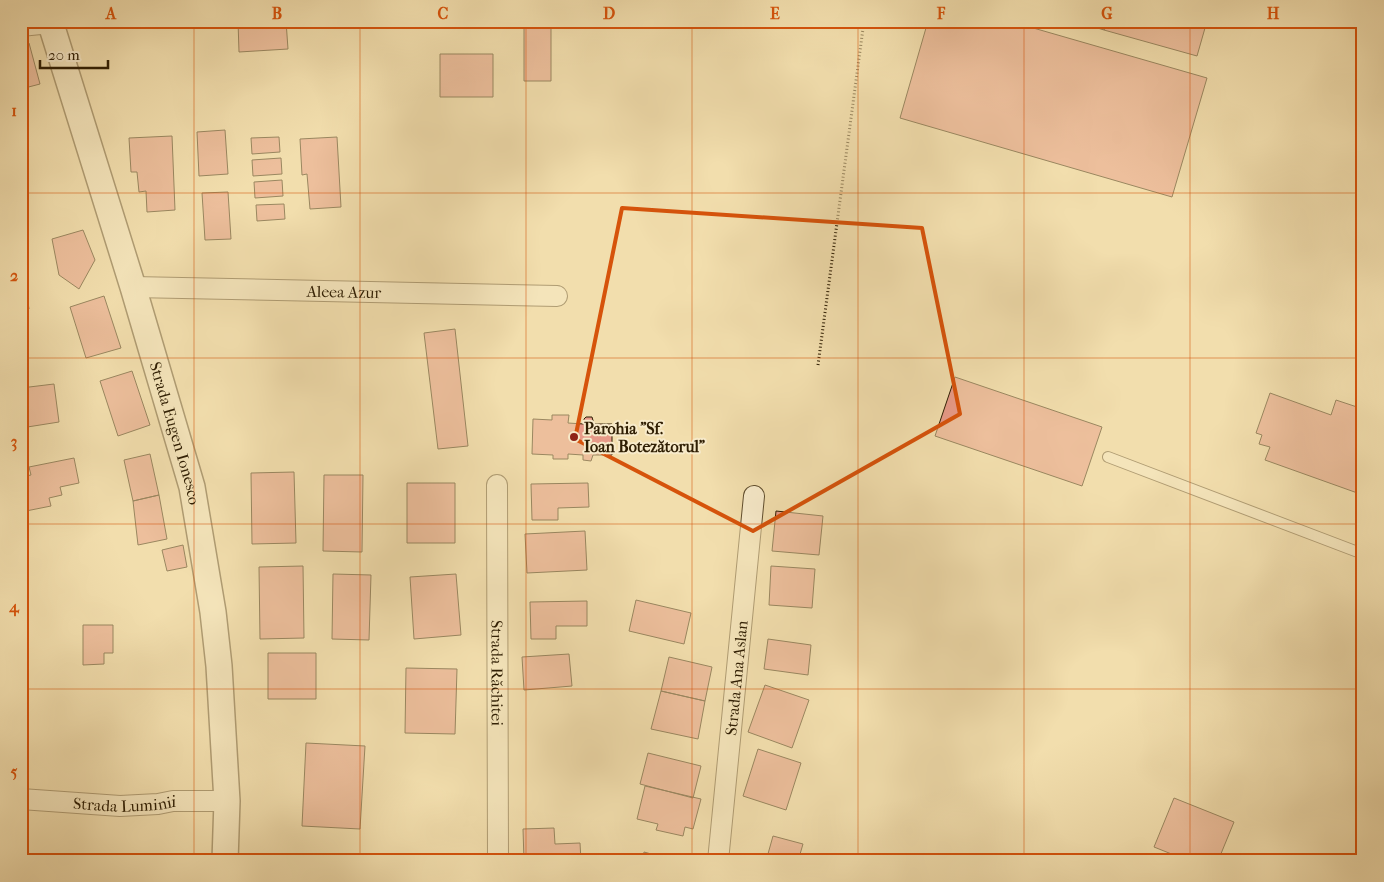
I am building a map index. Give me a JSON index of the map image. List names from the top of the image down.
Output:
{
  "streets": {
    "street": [
      "Aleea Azur",
      "Strada Eugen Ionesco",
      "Strada Răchitei",
      "Strada Ana Aslan",
      "Strada Luminii"
    ]
  },
  "crossings": [
    ["Aleea Azur", "Strada Eugen Ionesco"],
    ["Strada Eugen Ionesco", "Strada Luminii"]
  ],
  "places": ["Parohia \"Sf. Ioan Botezătorul\""],
  "scale_bar": "20 m",
  "grid": {
    "columns": [
      "A",
      "B",
      "C",
      "D",
      "E",
      "F",
      "G",
      "H"
    ],
    "rows": [
      "1",
      "2",
      "3",
      "4",
      "5"
    ]
  }
}
